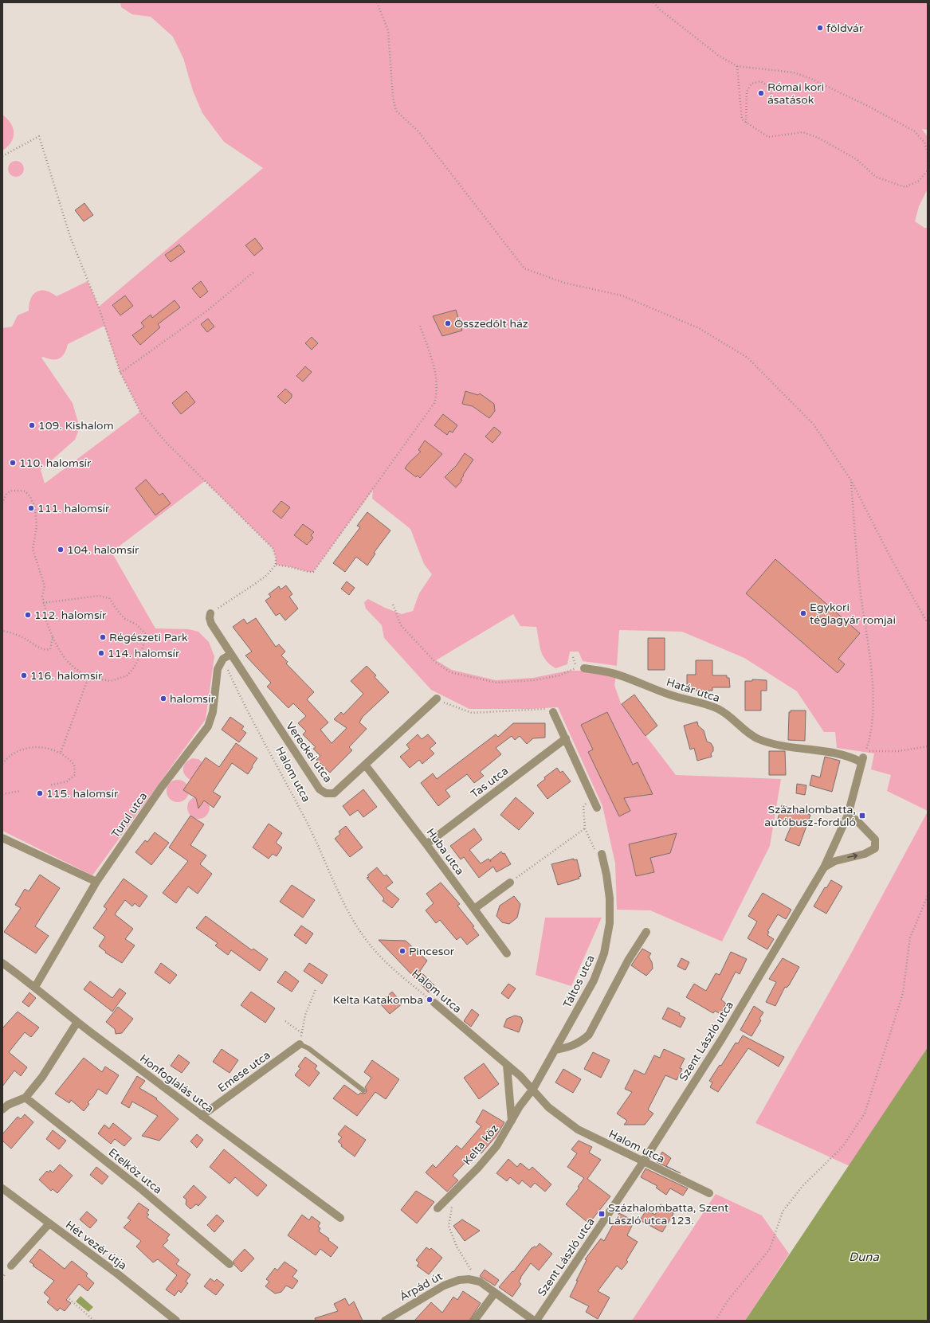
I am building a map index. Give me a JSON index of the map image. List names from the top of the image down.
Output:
{
  "streets": {
    "street": [
      "Határ utca",
      "Vereckei utca",
      "Halom utca",
      "Tas utca",
      "Turul utca",
      "Huba utca",
      "Táltos utca",
      "Szent László utca",
      "Emese utca",
      "Honfoglalás utca",
      "Kelta köz",
      "Etelköz utca",
      "Hét vezér útja",
      "Árpád út"
    ]
  },
  "crossings": [
    ["Határ utca", "Szent László utca"],
    ["Vereckei utca", "Halom utca"],
    ["Vereckei utca", "Turul utca"],
    ["Vereckei utca", "Huba utca"],
    ["Halom utca", "Turul utca"],
    ["Halom utca", "Táltos utca"],
    ["Halom utca", "Szent László utca"],
    ["Halom utca", "Kelta köz"],
    ["Tas utca", "Huba utca"],
    ["Turul utca", "Honfoglalás utca"],
    ["Táltos utca", "Kelta köz"],
    ["Emese utca", "Honfoglalás utca"]
  ],
  "water": ["Duna"],
  "places": {
    "other": [
      "földvár",
      "Római kori ásatások",
      "Összedőlt ház",
      "109. Kishalom",
      "110. halomsír",
      "111. halomsír",
      "104. halomsír",
      "Egykori téglagyár romjai",
      "112. halomsír",
      "Régészeti Park",
      "114. halomsír",
      "116. halomsír",
      "halomsír",
      "115. halomsír",
      "Pincesor",
      "Kelta Katakomba"
    ],
    "transit": ["Százhalombatta, autóbusz-forduló", "Százhalombatta, Szent László utca 123."]
  }
}
